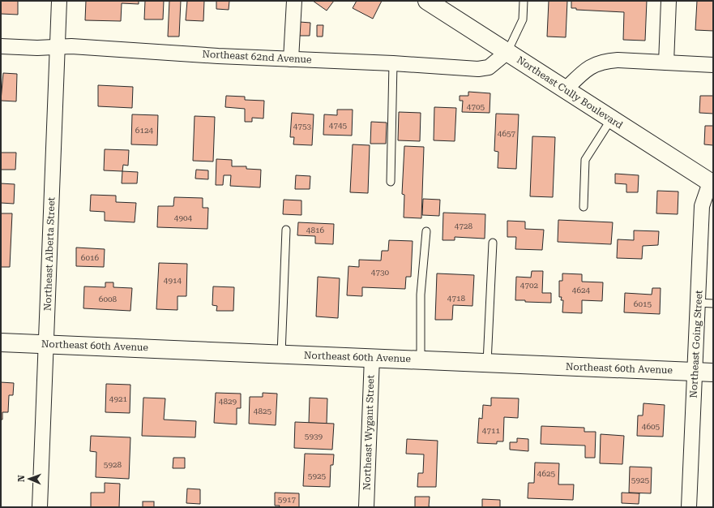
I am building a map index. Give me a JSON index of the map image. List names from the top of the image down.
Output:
{
  "streets": {
    "street": [
      "Northeast 62nd Avenue",
      "Northeast Cully Boulevard",
      "Northeast Alberta Street",
      "Northeast Going Street",
      "Northeast 60th Avenue",
      "Northeast Wygant Street"
    ]
  },
  "crossings": [
    ["Northeast 62nd Avenue", "Northeast Cully Boulevard"],
    ["Northeast 62nd Avenue", "Northeast Alberta Street"],
    ["Northeast Cully Boulevard", "Northeast Going Street"],
    ["Northeast Alberta Street", "Northeast 60th Avenue"],
    ["Northeast Going Street", "Northeast 60th Avenue"],
    ["Northeast 60th Avenue", "Northeast Wygant Street"]
  ],
  "house_numbers": [
    "4705",
    "4745",
    "4753",
    "6124",
    "4657",
    "4904",
    "4728",
    "4816",
    "6016",
    "4730",
    "4914",
    "4702",
    "4624",
    "4718",
    "6008",
    "6015",
    "4921",
    "4829",
    "4825",
    "4605",
    "4711",
    "5939",
    "5928",
    "4625",
    "5925",
    "5925",
    "5917"
  ],
  "north": "left"
}
